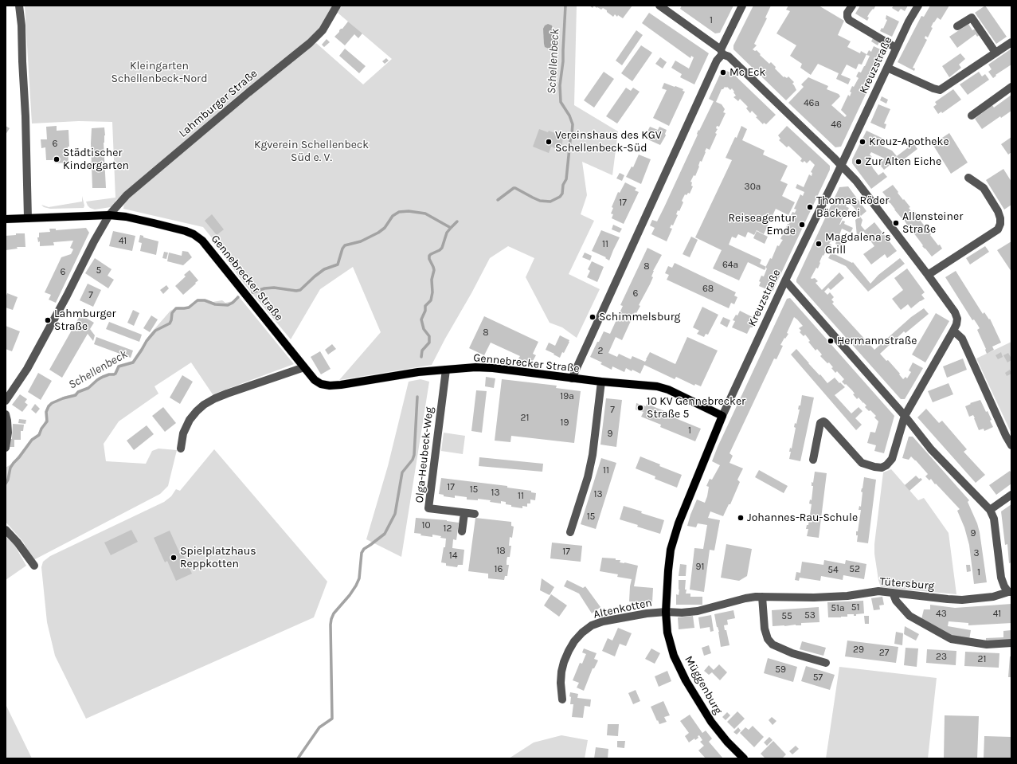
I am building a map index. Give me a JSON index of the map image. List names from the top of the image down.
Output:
{
  "streets": {
    "main road": ["Kreuzstraße", "Gennebrecker Straße", "Müggenburg"],
    "street": [
      "Lahmburger Straße",
      "Olga-Heubeck-Weg",
      "Tütersburg",
      "Altenkotten"
    ]
  },
  "crossings": [
    ["Kreuzstraße", "Gennebrecker Straße"],
    ["Kreuzstraße", "Tütersburg"],
    ["Kreuzstraße", "Altenkotten"],
    ["Kreuzstraße", "Müggenburg"],
    ["Lahmburger Straße", "Gennebrecker Straße"],
    ["Gennebrecker Straße", "Olga-Heubeck-Weg"],
    ["Tütersburg", "Altenkotten"],
    ["Tütersburg", "Müggenburg"],
    ["Altenkotten", "Müggenburg"]
  ],
  "water": ["Schellenbeck"],
  "parks": ["Kleingarten Schellenbeck-Nord", "Kgverein Schellenbeck Süd e. V."],
  "places": [
    "Mc Eck",
    "Vereinshaus des KGV Schellenbeck-Süd",
    "Kreuz-Apotheke",
    "Städtischer Kindergarten",
    "Zur Alten Eiche",
    "Thomas Röder Bäckerei",
    "Allensteiner Straße",
    "Reiseagentur Emde",
    "Magdalena´s Grill",
    "Schimmelsburg",
    "Lahmburger Straße",
    "Hermannstraße",
    "10 KV Gennebrecker Straße 5",
    "Johannes-Rau-Schule",
    "Spielplatzhaus Reppkotten"
  ],
  "house_numbers": [
    "1",
    "46a",
    "46",
    "6",
    "30a",
    "17",
    "41",
    "11",
    "64a",
    "8",
    "5",
    "6",
    "68",
    "6",
    "7",
    "8",
    "2",
    "19a",
    "7",
    "21",
    "19",
    "1",
    "9",
    "11",
    "17",
    "15",
    "13",
    "13",
    "11",
    "15",
    "10",
    "12",
    "9",
    "18",
    "17",
    "3",
    "14",
    "91",
    "16",
    "52",
    "54",
    "1",
    "51",
    "51a",
    "43",
    "41",
    "53",
    "55",
    "29",
    "27",
    "23",
    "21",
    "59",
    "57"
  ]
}
